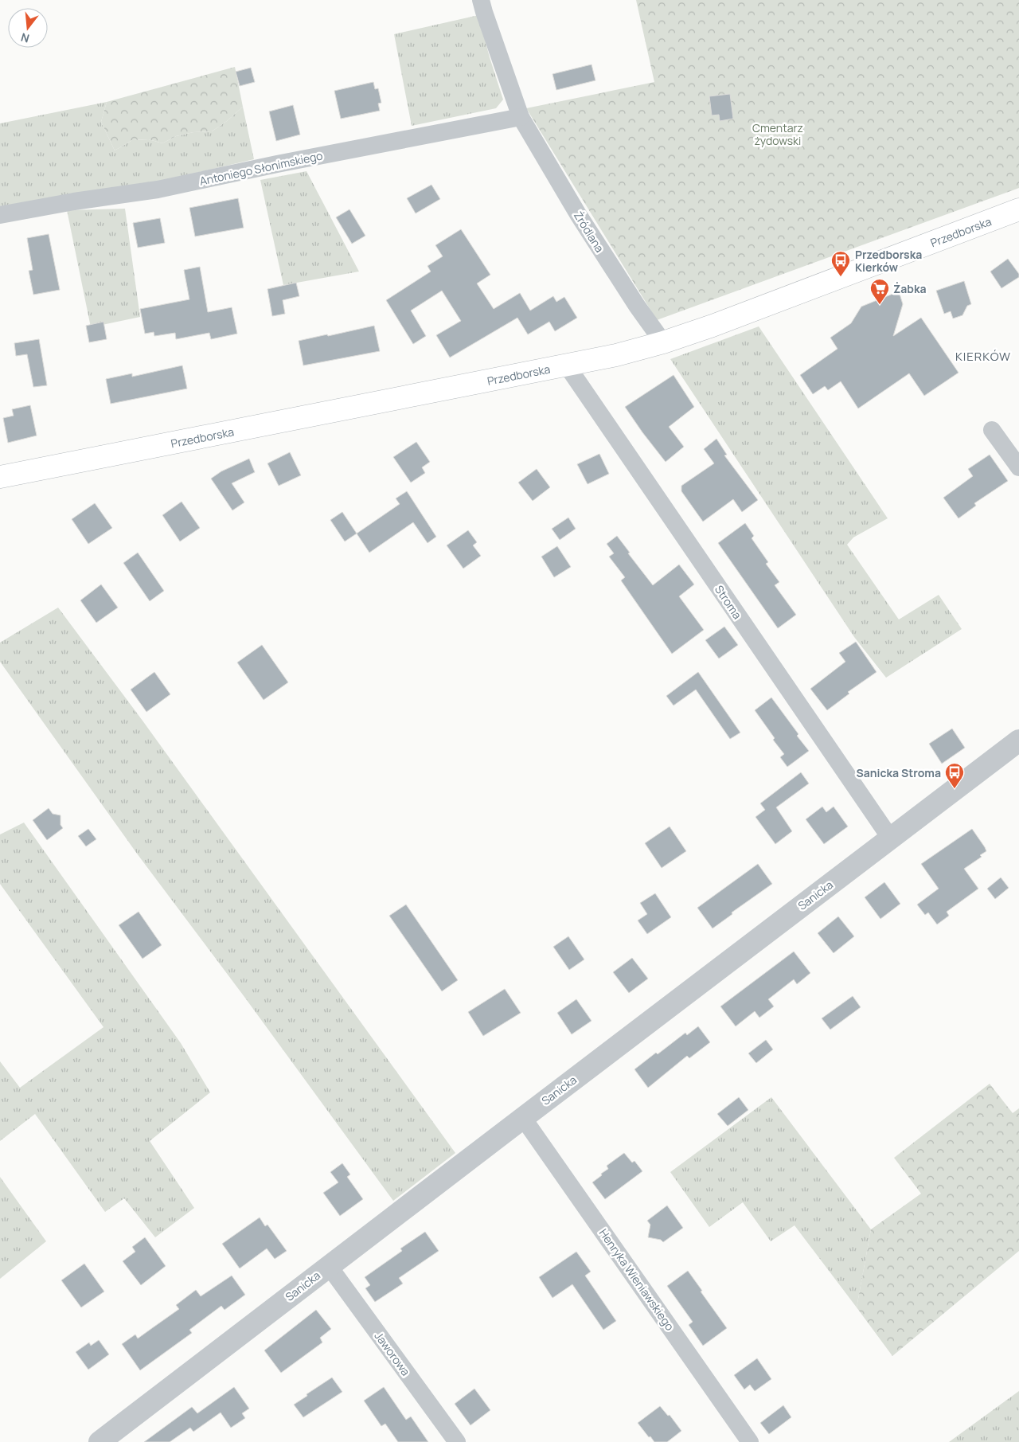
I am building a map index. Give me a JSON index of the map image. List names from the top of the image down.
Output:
{
  "streets": {
    "main road": ["Przedborska"],
    "street": [
      "Antoniego Słonimskiego",
      "Źródlana",
      "Stroma",
      "Sanicka",
      "Henryka Wieniawskiego",
      "Jaworowa"
    ]
  },
  "crossings": [
    ["Antoniego Słonimskiego", "Źródlana"],
    ["Źródlana", "Przedborska"],
    ["Przedborska", "Stroma"],
    ["Stroma", "Sanicka"],
    ["Sanicka", "Henryka Wieniawskiego"],
    ["Sanicka", "Jaworowa"]
  ],
  "districts": ["KIERKÓW"],
  "parks": ["Cmentarz żydowski"],
  "places": {
    "bus stop": ["Przedborska Kierków", "Sanicka Stroma"],
    "supermarket": ["Żabka"]
  },
  "north": "bottom"
}
